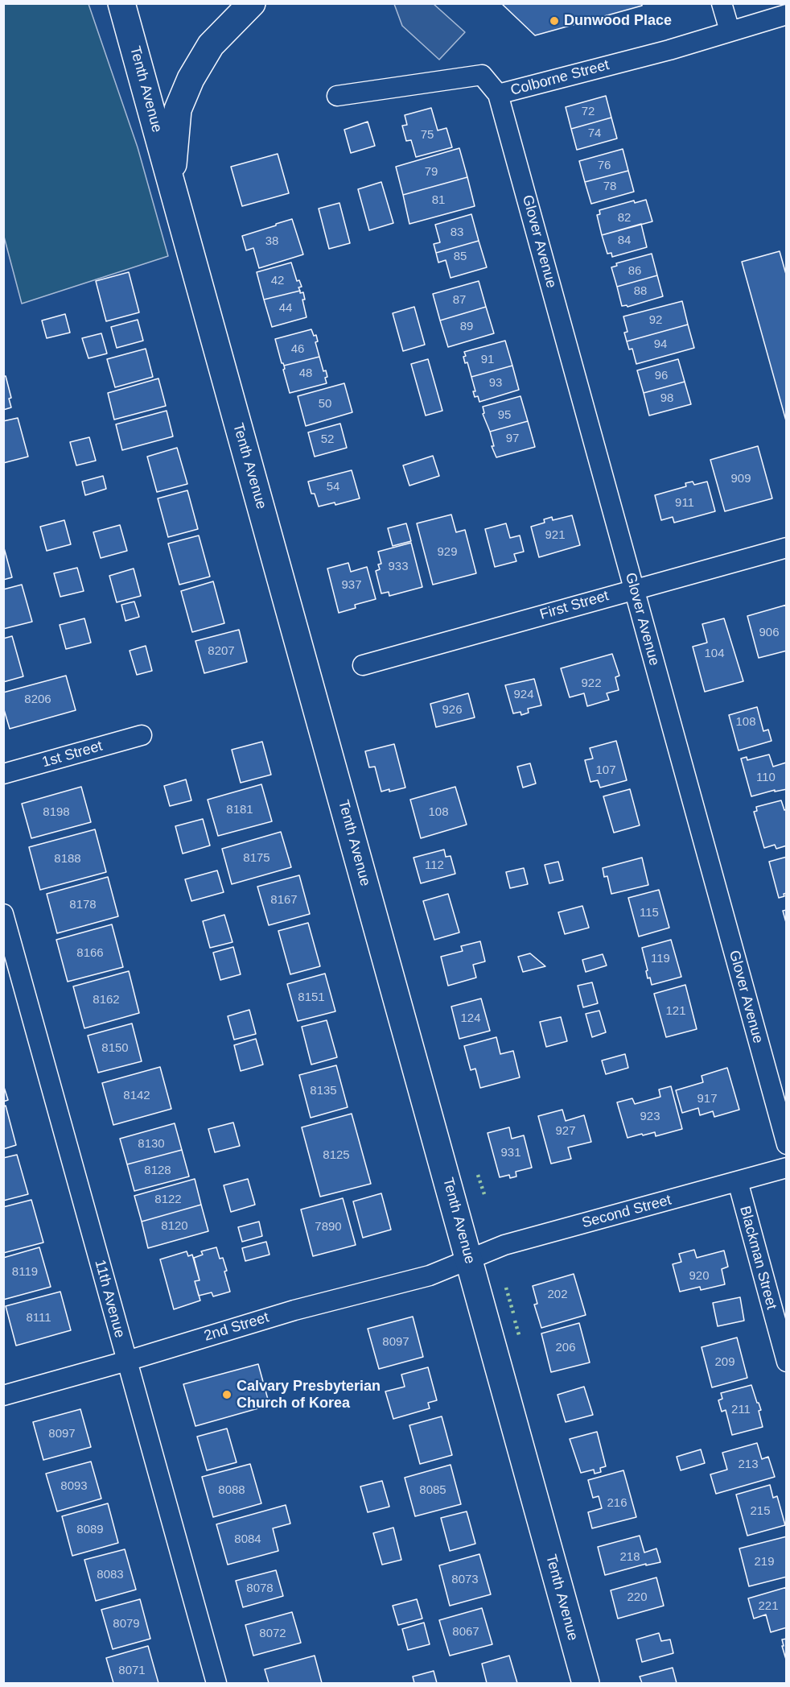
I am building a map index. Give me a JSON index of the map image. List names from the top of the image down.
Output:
{
  "streets": {
    "main road": ["Tenth Avenue"],
    "street": [
      "Colborne Street",
      "Glover Avenue",
      "First Street",
      "1st Street",
      "Second Street",
      "Blackman Street",
      "11th Avenue",
      "2nd Street"
    ]
  },
  "crossings": [
    ["Colborne Street", "Glover Avenue"],
    ["Tenth Avenue", "Second Street"],
    ["Tenth Avenue", "2nd Street"],
    ["Glover Avenue", "First Street"],
    ["Second Street", "Blackman Street"],
    ["Second Street", "2nd Street"],
    ["11th Avenue", "2nd Street"]
  ],
  "places": ["Dunwood Place", "Calvary Presbyterian Church of Korea"],
  "house_numbers": [
    "72",
    "74",
    "75",
    "76",
    "79",
    "78",
    "81",
    "82",
    "83",
    "84",
    "38",
    "85",
    "86",
    "42",
    "88",
    "87",
    "44",
    "92",
    "89",
    "94",
    "46",
    "91",
    "48",
    "96",
    "93",
    "98",
    "50",
    "95",
    "97",
    "52",
    "909",
    "54",
    "911",
    "921",
    "929",
    "933",
    "937",
    "906",
    "8207",
    "104",
    "922",
    "924",
    "8206",
    "926",
    "108",
    "107",
    "110",
    "8181",
    "8198",
    "108",
    "8175",
    "8188",
    "112",
    "8167",
    "8178",
    "115",
    "8166",
    "119",
    "8151",
    "8162",
    "121",
    "124",
    "8150",
    "8135",
    "8142",
    "917",
    "923",
    "927",
    "8130",
    "931",
    "8125",
    "8128",
    "8122",
    "8120",
    "7890",
    "8119",
    "920",
    "202",
    "8111",
    "8097",
    "206",
    "209",
    "211",
    "8097",
    "213",
    "8093",
    "8088",
    "8085",
    "216",
    "215",
    "8089",
    "8084",
    "218",
    "219",
    "8083",
    "8073",
    "8078",
    "220",
    "221",
    "8079",
    "8067",
    "8072",
    "8071"
  ]
}
